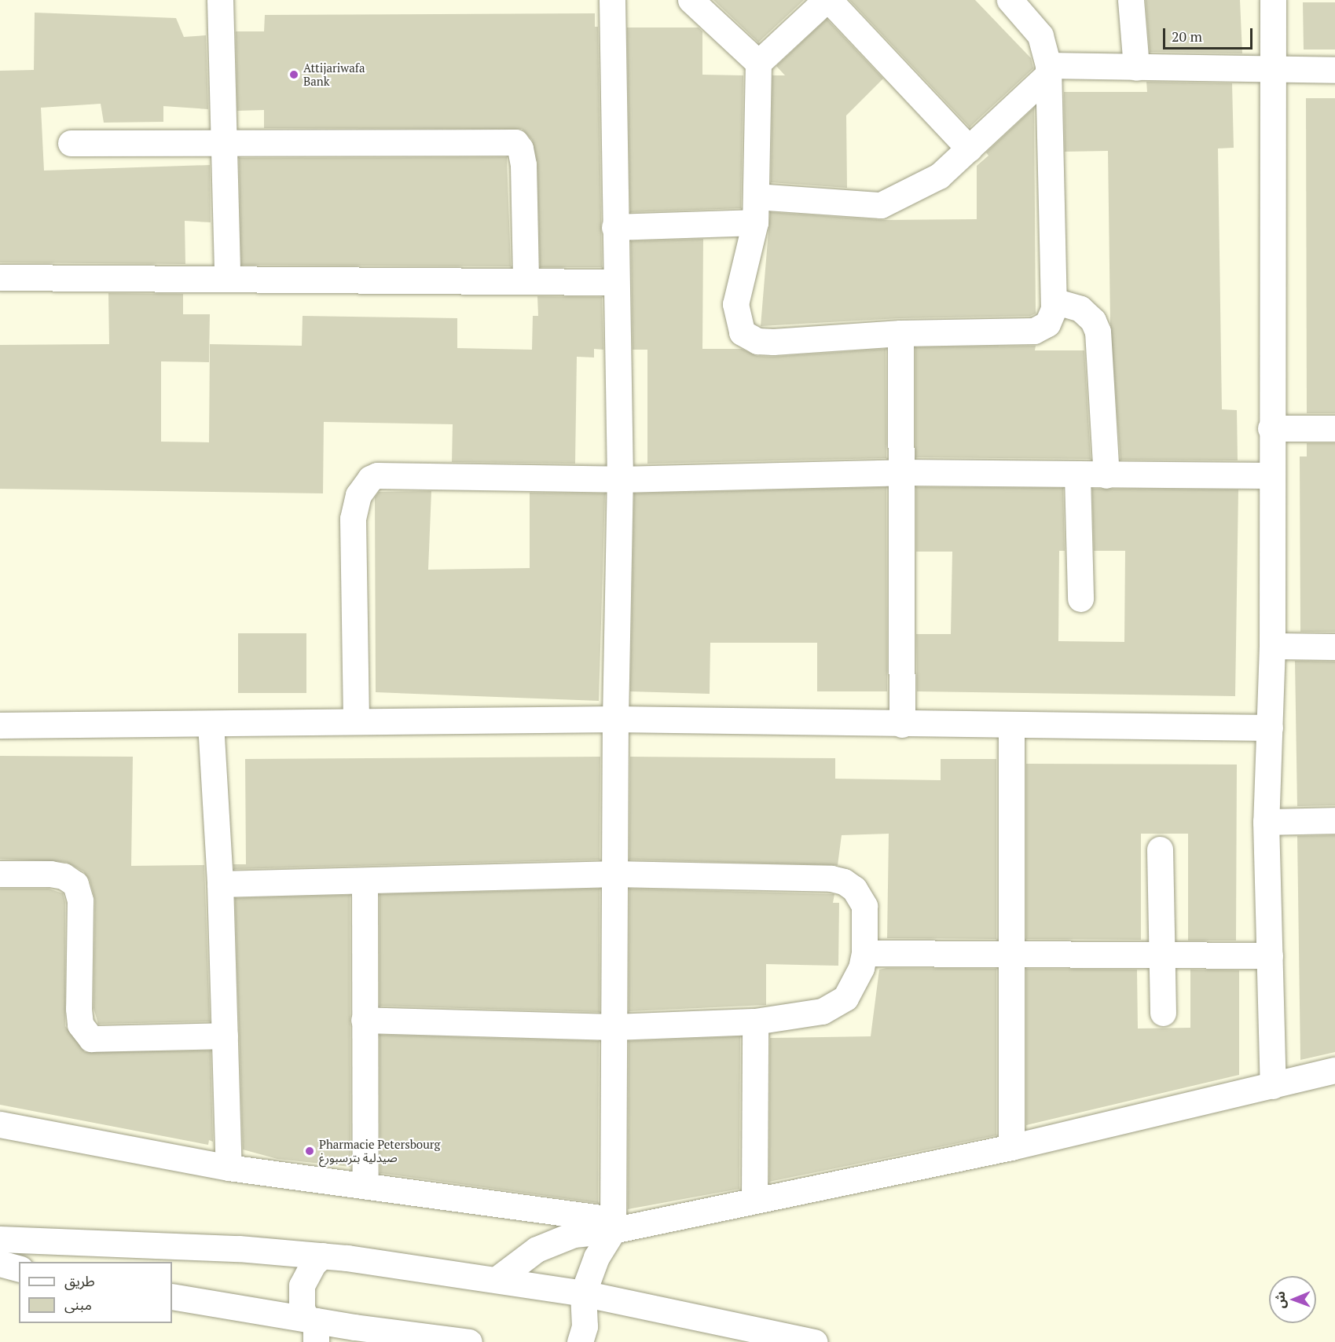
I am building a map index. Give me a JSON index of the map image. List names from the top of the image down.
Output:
{
  "places": ["Attijariwafa Bank", "Pharmacie Petersbourg صيدلية بترسبورغ"],
  "legend": ["طريق", "مبنى"],
  "scale_bar": "20 m",
  "north": "left"
}
